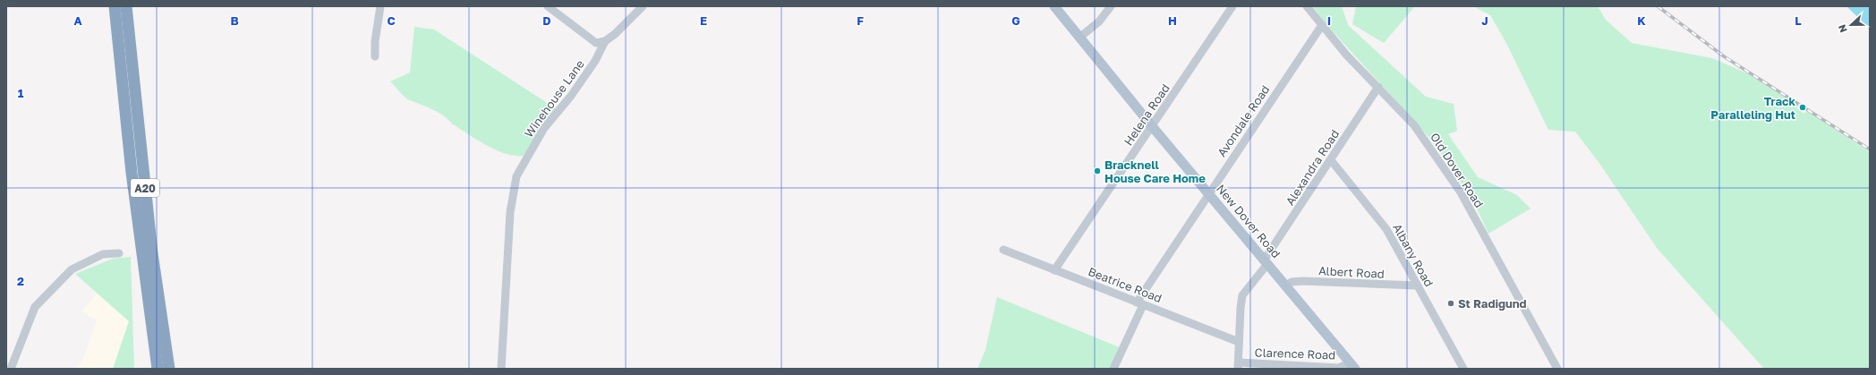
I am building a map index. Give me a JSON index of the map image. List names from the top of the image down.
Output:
{
  "streets": {
    "highway": ["A20"],
    "main road": ["New Dover Road"],
    "street": [
      "Winehouse Lane",
      "Helena Road",
      "Avondale Road",
      "Alexandra Road",
      "Old Dover Road",
      "Albany Road",
      "Albert Road",
      "Beatrice Road",
      "Clarence Road"
    ]
  },
  "crossings": [
    ["Helena Road", "New Dover Road"],
    ["Helena Road", "Beatrice Road"],
    ["Avondale Road", "Old Dover Road"],
    ["Avondale Road", "New Dover Road"],
    ["Avondale Road", "Beatrice Road"],
    ["Alexandra Road", "Old Dover Road"],
    ["Alexandra Road", "New Dover Road"],
    ["Alexandra Road", "Albany Road"],
    ["Alexandra Road", "Beatrice Road"],
    ["Alexandra Road", "Clarence Road"],
    ["New Dover Road", "Albert Road"],
    ["New Dover Road", "Clarence Road"],
    ["Albany Road", "Albert Road"]
  ],
  "places": ["Track Paralleling Hut", "Bracknell House Care Home", "St Radigund"],
  "north": "left",
  "grid": {
    "columns": [
      "A",
      "B",
      "C",
      "D",
      "E",
      "F",
      "G",
      "H",
      "I",
      "J",
      "K",
      "L"
    ],
    "rows": ["1", "2"]
  }
}
